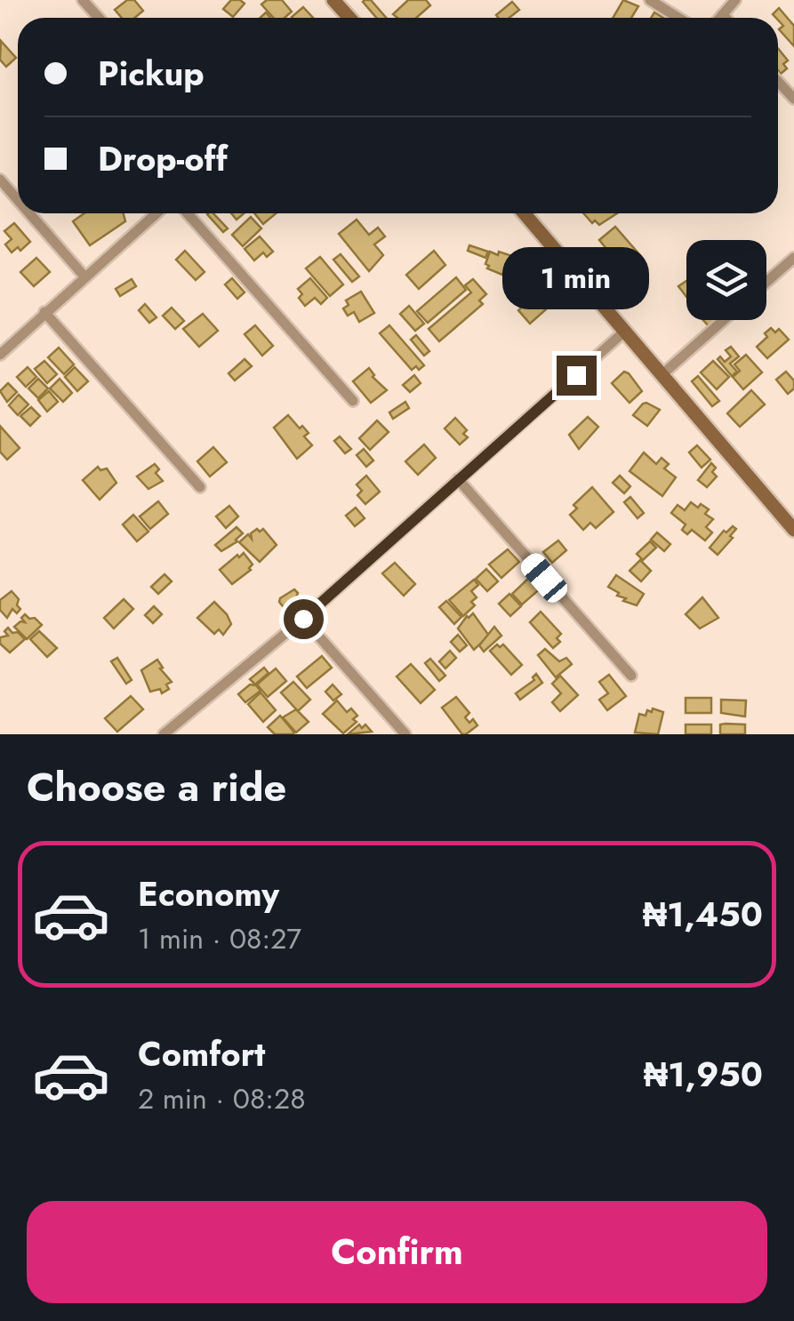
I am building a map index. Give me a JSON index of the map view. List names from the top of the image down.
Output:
{
  "page": {
    "banner": ["Pickup", "Drop-off"],
    "bubble": "1 min",
    "heading": "Choose a ride",
    "list": [
      {
        "name": "Economy",
        "note": "1 min · 08:27",
        "value": "₦1,450"
      },
      {
        "name": "Comfort",
        "note": "2 min · 08:28",
        "value": "₦1,950"
      }
    ],
    "buttons": "Confirm"
  }
}
